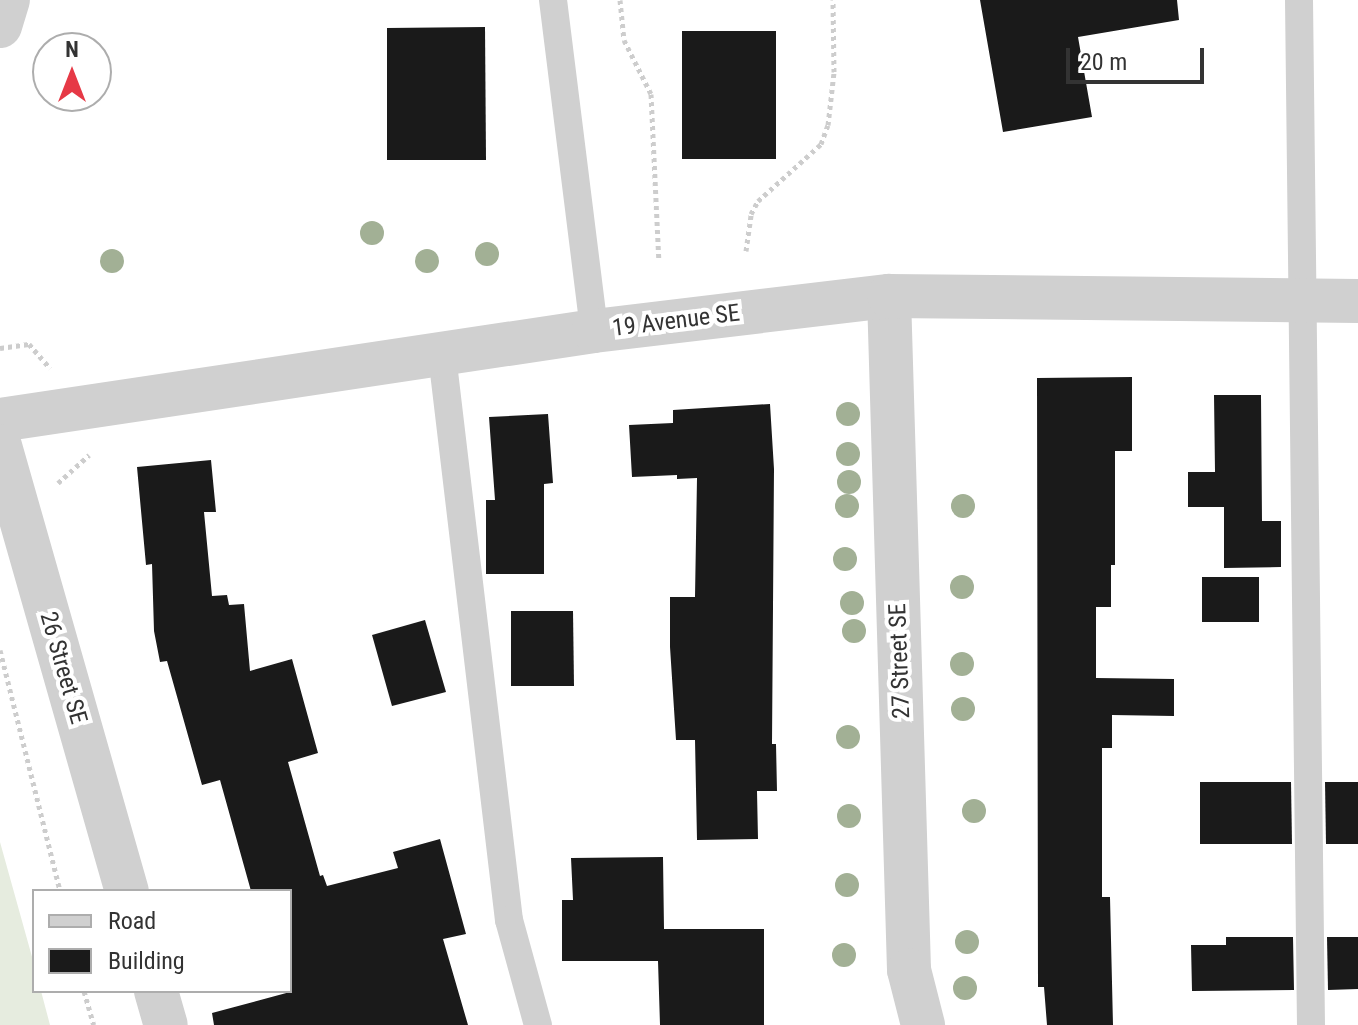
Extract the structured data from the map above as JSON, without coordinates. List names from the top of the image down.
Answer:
{
  "streets": {
    "street": ["19 Avenue SE", "27 Street SE", "26 Street SE"]
  },
  "crossings": [
    ["19 Avenue SE", "27 Street SE"]
  ],
  "legend": ["Road", "Building"],
  "scale_bar": "20 m",
  "north": "top"
}
